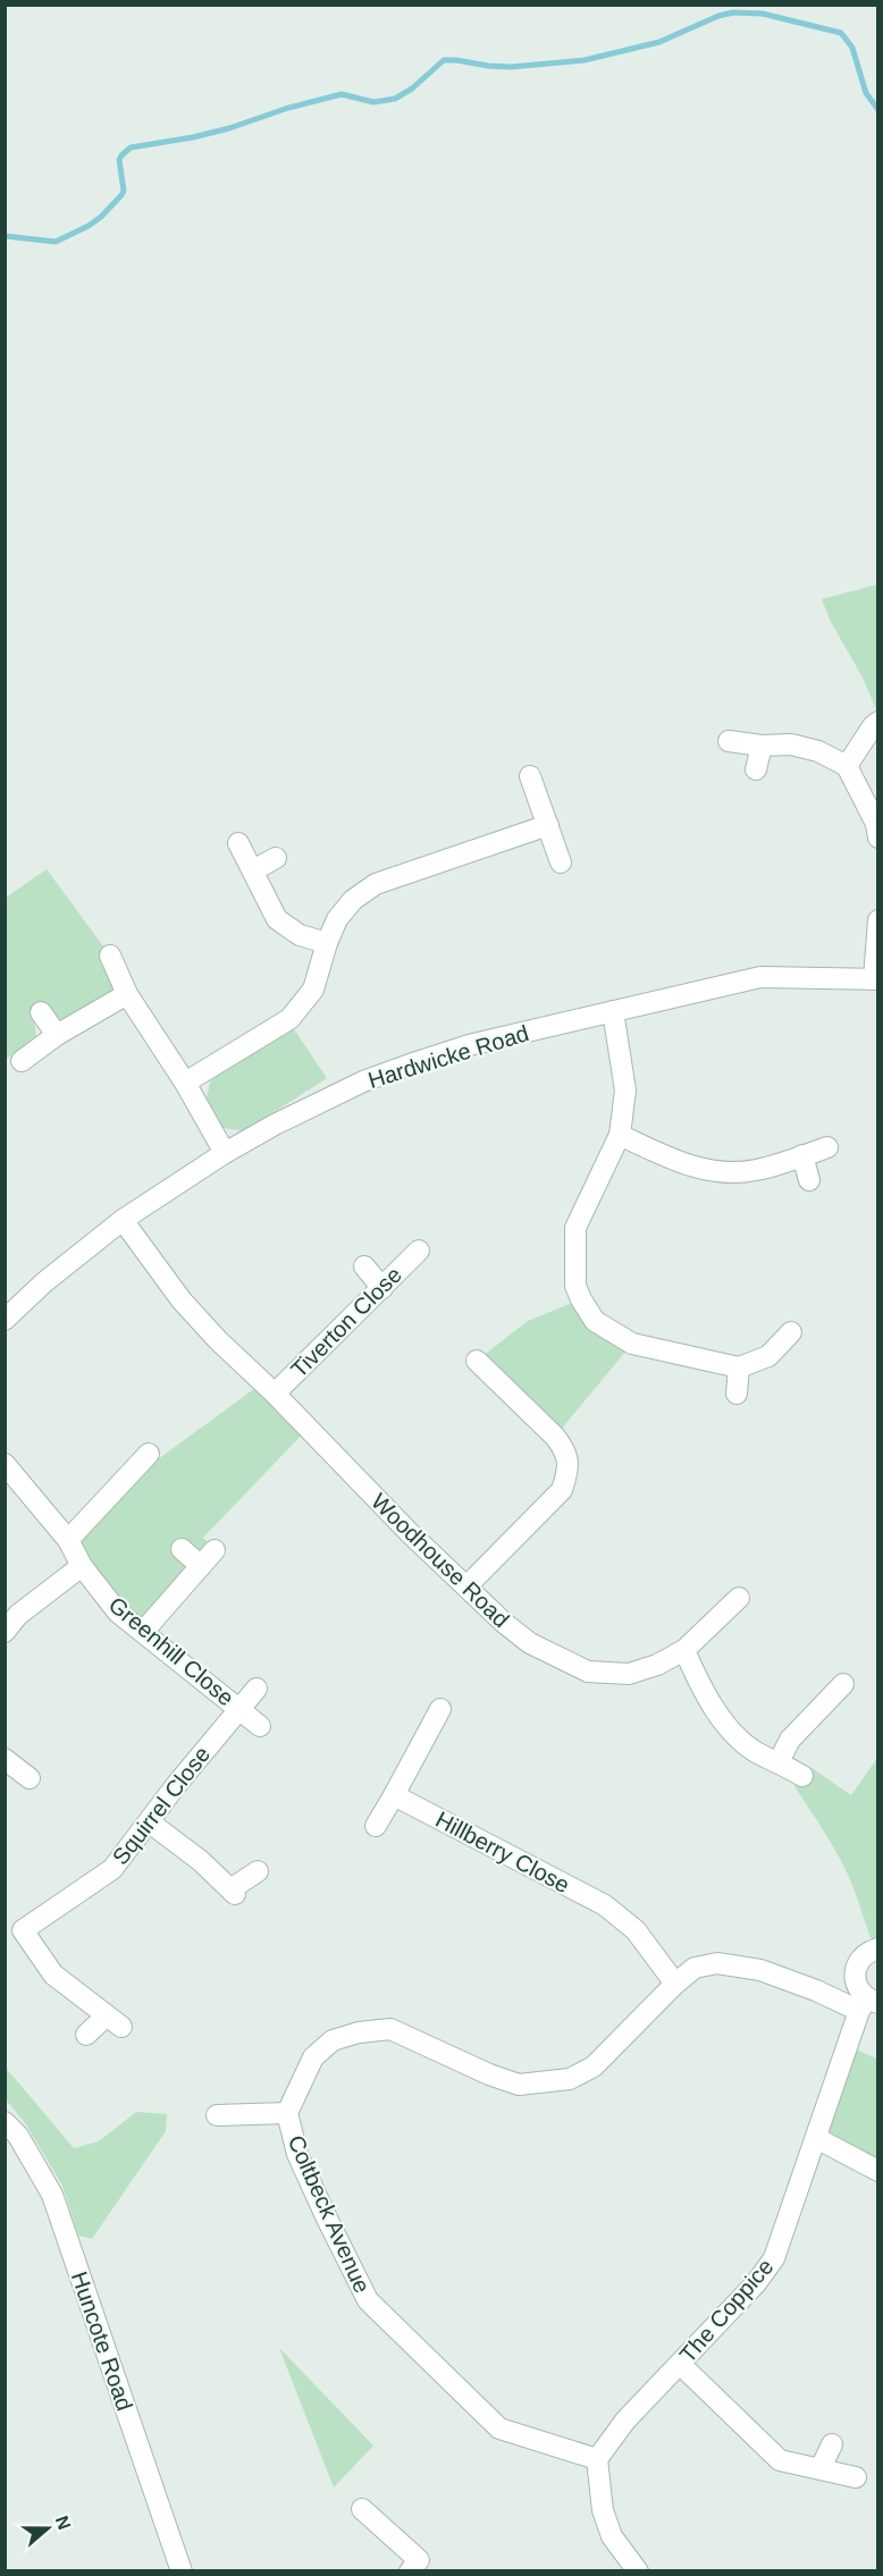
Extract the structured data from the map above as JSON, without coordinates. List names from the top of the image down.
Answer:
{
  "streets": {
    "street": [
      "Hardwicke Road",
      "Tiverton Close",
      "Woodhouse Road",
      "Greenhill Close",
      "Squirrel Close",
      "Hillberry Close",
      "Coltbeck Avenue",
      "The Coppice",
      "Huncote Road"
    ]
  },
  "crossings": [
    ["Hardwicke Road", "Woodhouse Road"],
    ["Tiverton Close", "Woodhouse Road"],
    ["Greenhill Close", "Squirrel Close"],
    ["Hillberry Close", "Coltbeck Avenue"],
    ["Coltbeck Avenue", "The Coppice"]
  ],
  "north": "right"
}
